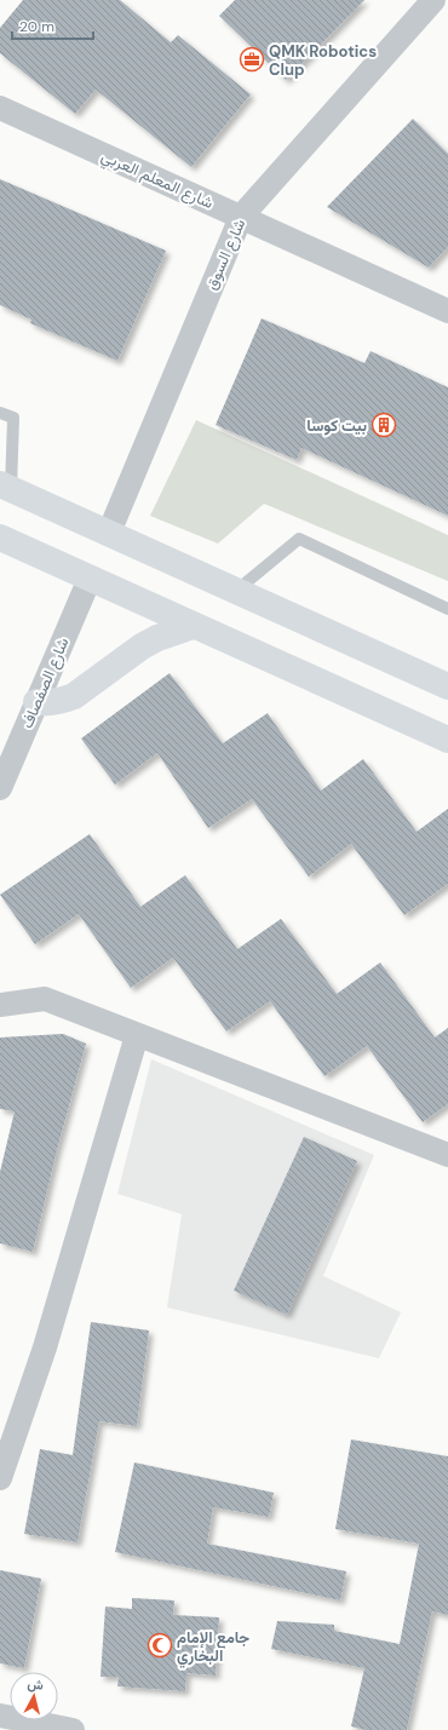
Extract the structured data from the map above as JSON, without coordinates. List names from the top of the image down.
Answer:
{
  "streets": {
    "street": ["شارع المعلم العربي", "شارع السوق", "شارع الصفصاف"]
  },
  "crossings": [
    ["شارع المعلم العربي", "شارع السوق"]
  ],
  "places": {
    "office": ["QMK Robotics Clup"],
    "building": ["بيت كوسا"],
    "mosque": ["جامع الإمام البخاري"]
  },
  "scale_bar": "20 m",
  "north": "top"
}
